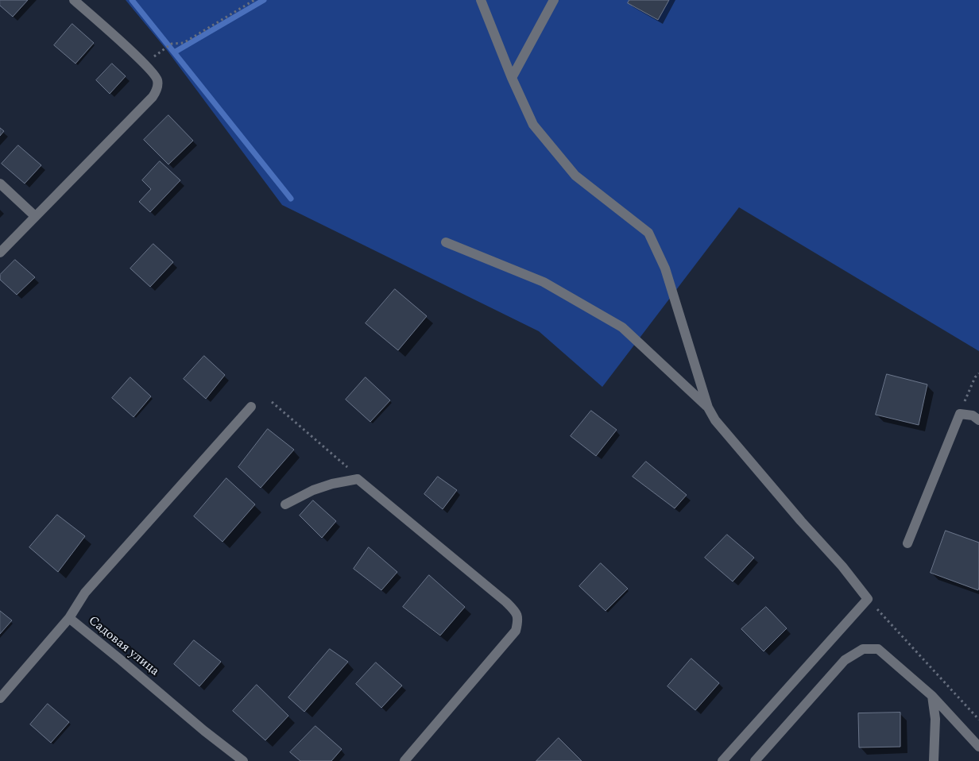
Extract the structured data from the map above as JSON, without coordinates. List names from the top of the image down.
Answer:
{
  "streets": {
    "street": ["Садовая улица"]
  }
}
